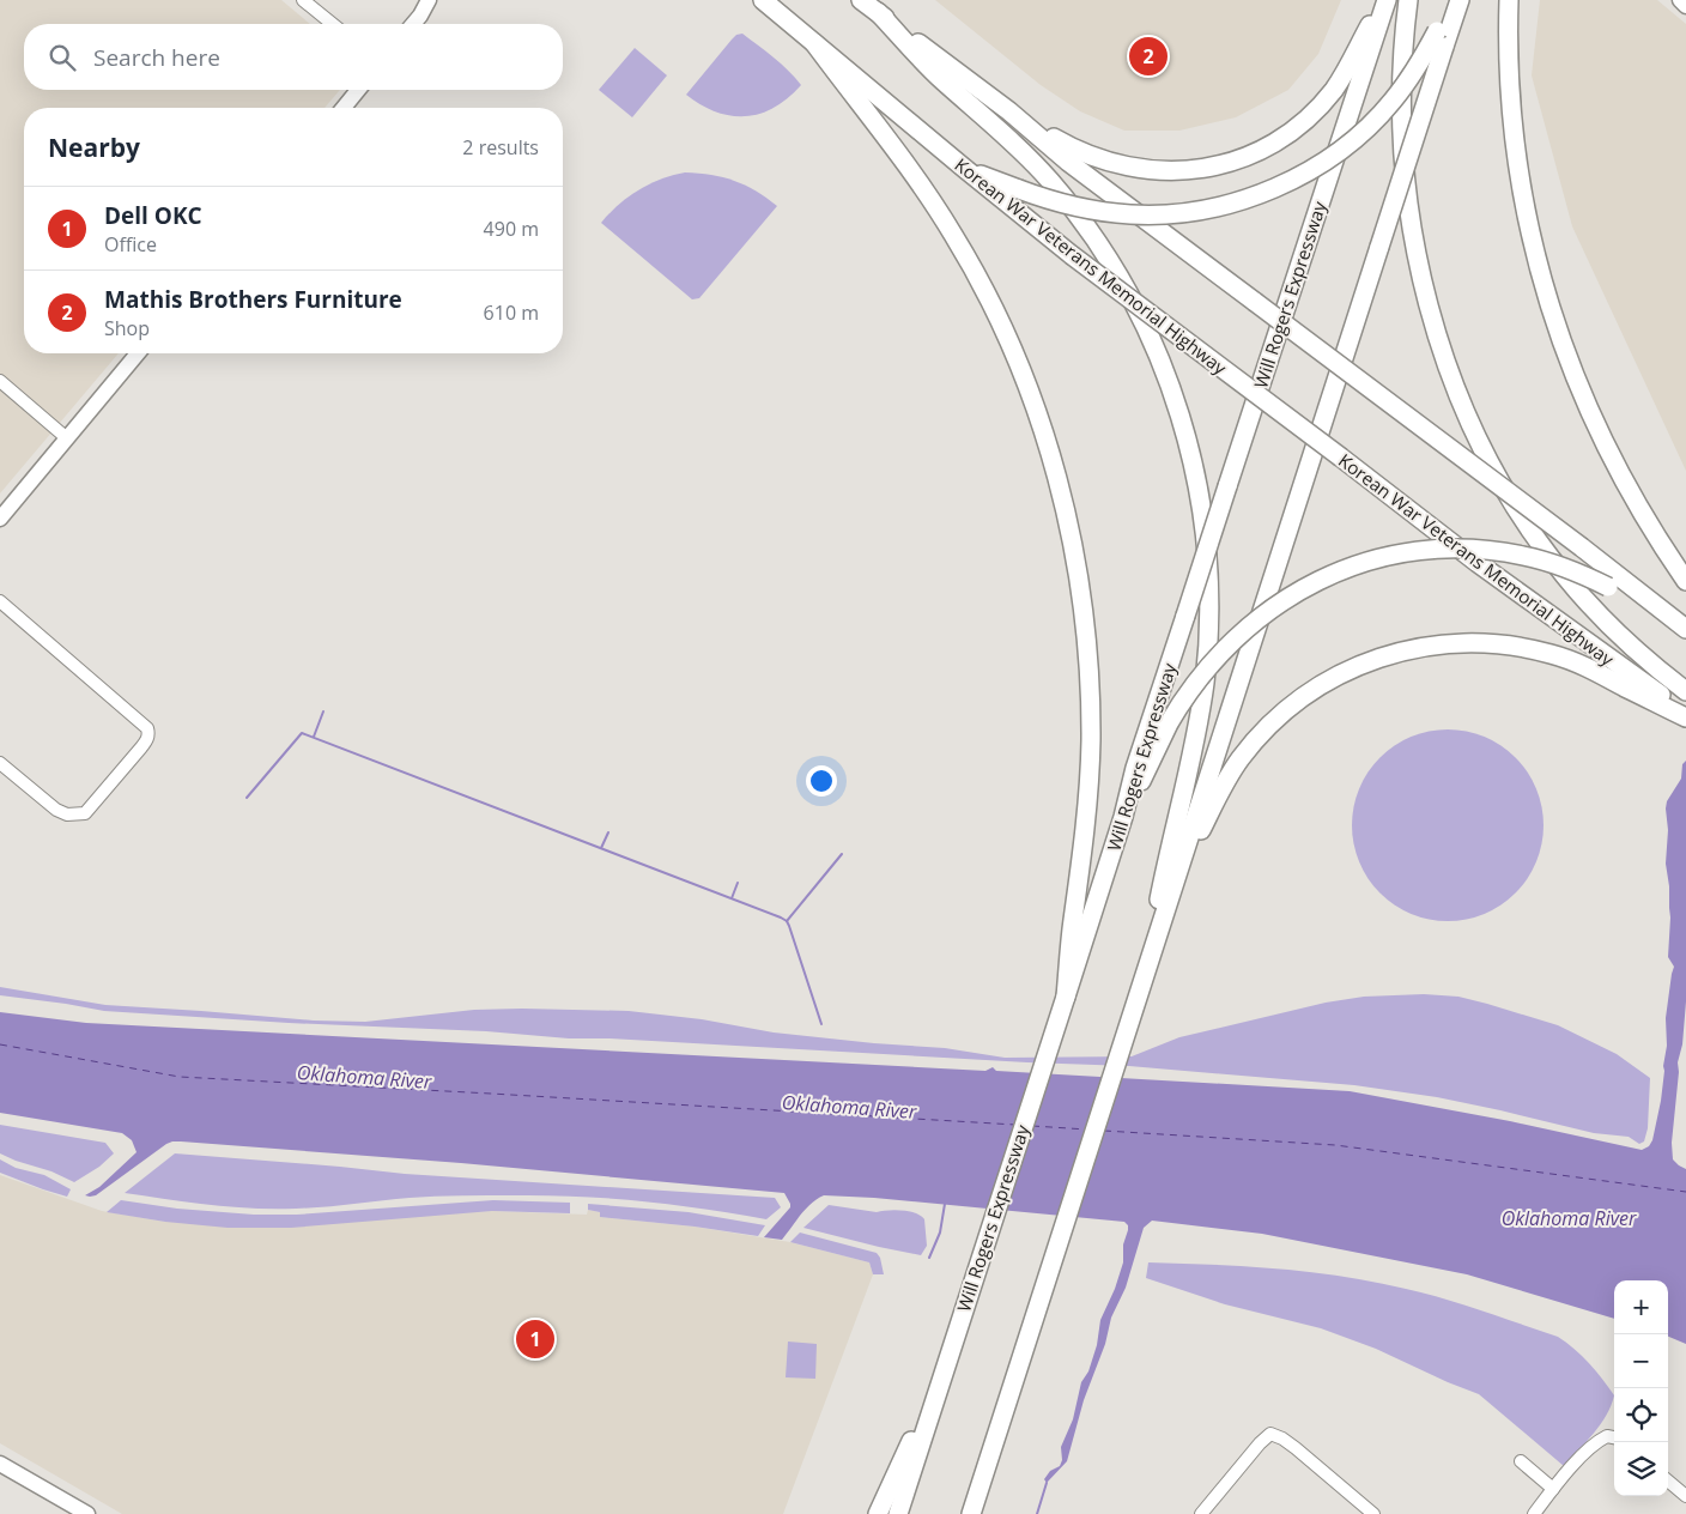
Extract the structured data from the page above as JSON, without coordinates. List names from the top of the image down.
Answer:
{
  "streets": {
    "highway": ["Korean War Veterans Memorial Highway", "Will Rogers Expressway"]
  },
  "water": ["Oklahoma River"],
  "page": {
    "search": "Search here",
    "pins": ["2", "1"],
    "heading": ["Nearby", "2 results"],
    "list": [
      {
        "mark": "1",
        "name": "Dell OKC",
        "note": "Office",
        "value": "490 m"
      },
      {
        "mark": "2",
        "name": "Mathis Brothers Furniture",
        "note": "Shop",
        "value": "610 m"
      }
    ],
    "map_buttons": ["+", "−"]
  }
}
